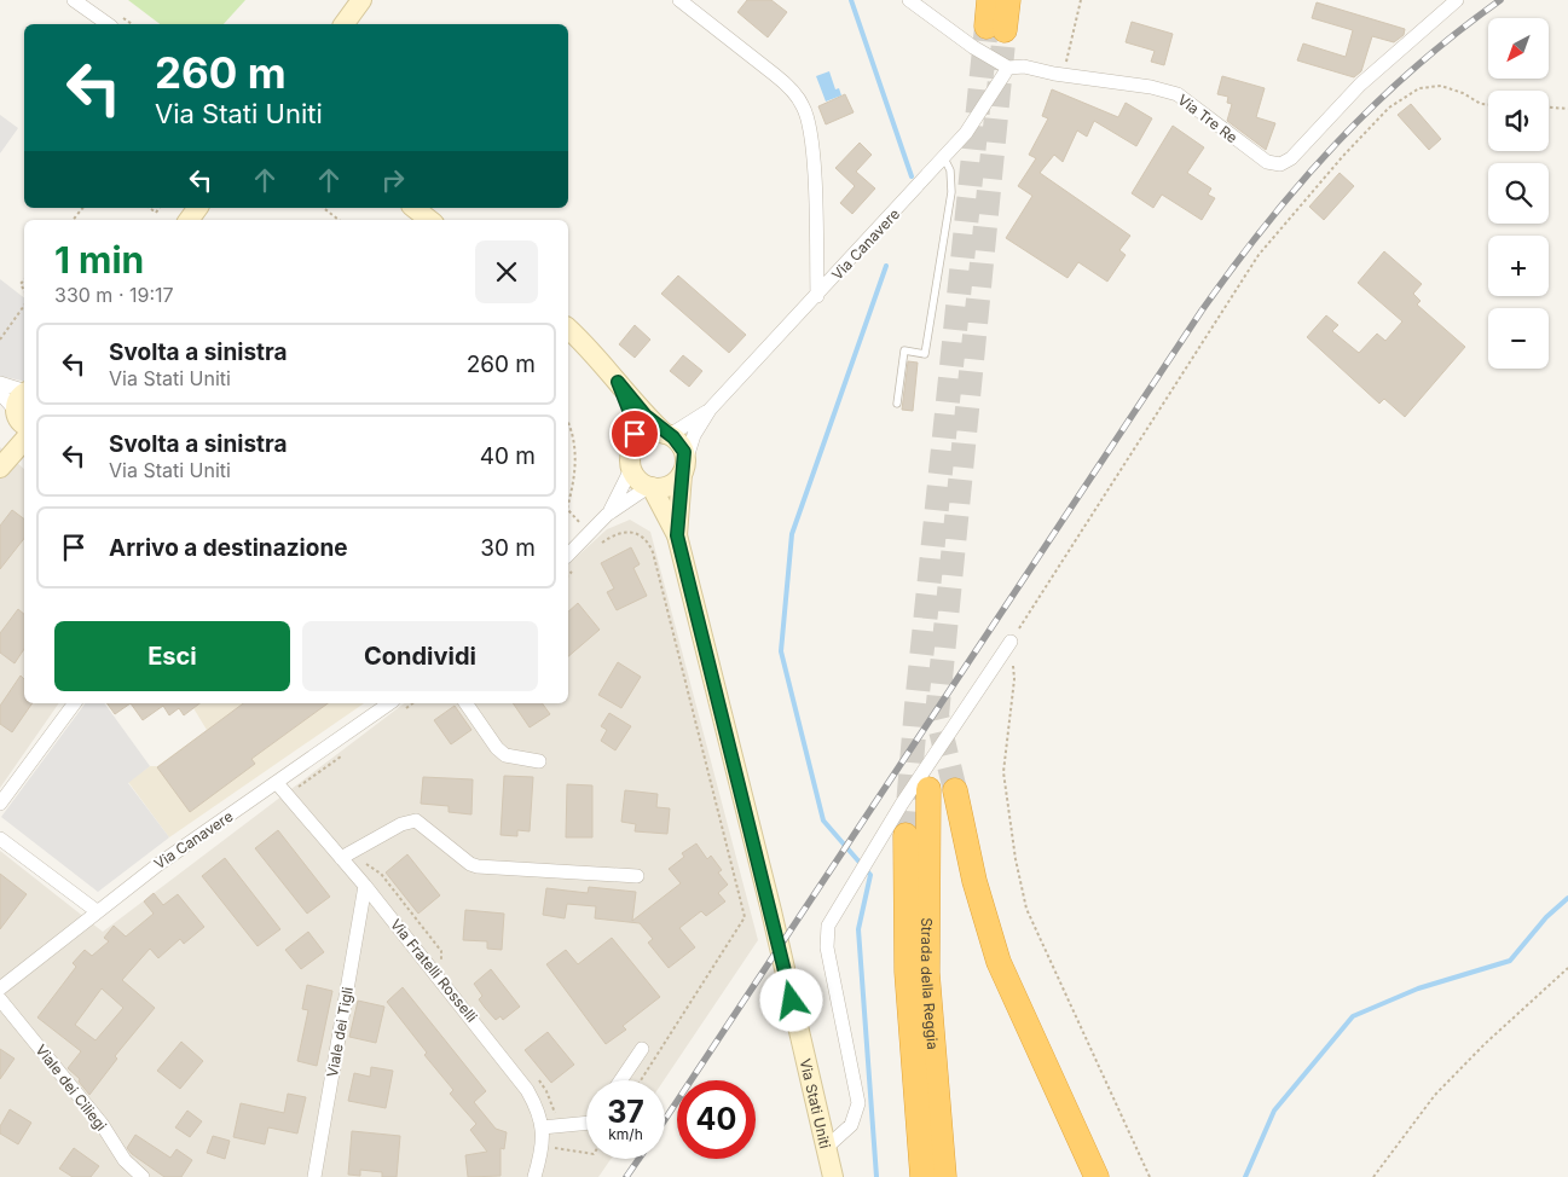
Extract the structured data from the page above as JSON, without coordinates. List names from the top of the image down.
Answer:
{
  "streets": {
    "highway": ["Strada della Reggia"],
    "street": [
      "Via Tre Re",
      "Via Canavere",
      "Via Fratelli Rosselli",
      "Viale dei Tigli",
      "Viale dei Ciliegi",
      "Via Stati Uniti"
    ]
  },
  "crossings": [
    ["Via Tre Re", "Via Canavere"],
    ["Via Canavere", "Via Fratelli Rosselli"],
    ["Via Canavere", "Via Stati Uniti"],
    ["Via Fratelli Rosselli", "Viale dei Tigli"]
  ],
  "north": "bottom left",
  "page": {
    "map_buttons": ["+", "−"],
    "turn": ["260 m", "Via Stati Uniti"],
    "heading": ["1 min", "330 m · 19:17"],
    "list": [
      {
        "name": "Svolta a sinistra",
        "note": "Via Stati Uniti",
        "value": "260 m"
      },
      {
        "name": "Svolta a sinistra",
        "note": "Via Stati Uniti",
        "value": "40 m"
      },
      {
        "name": "Arrivo a destinazione",
        "value": "30 m"
      }
    ],
    "buttons": ["Esci", "Condividi"],
    "speed": "37 km/h",
    "limit": "40"
  }
}
